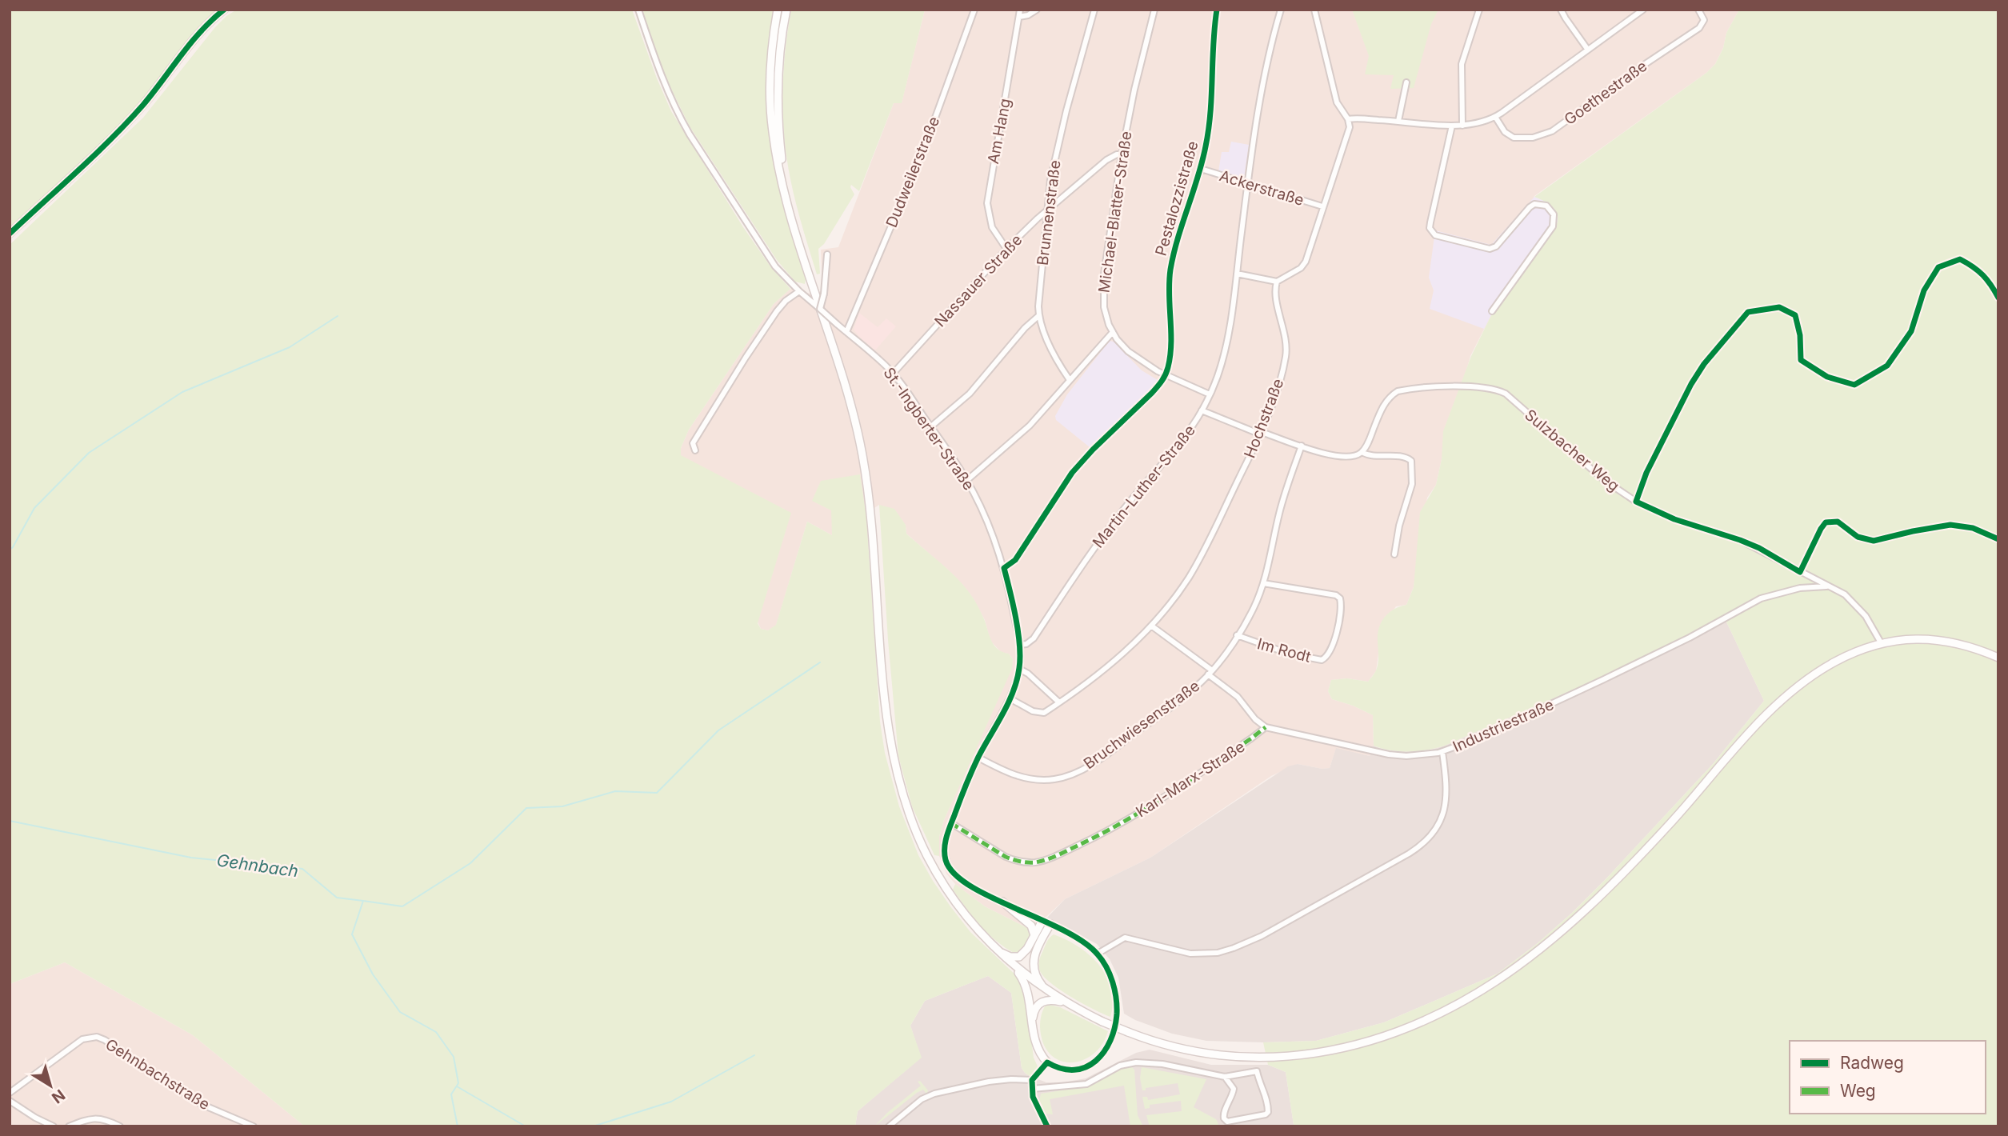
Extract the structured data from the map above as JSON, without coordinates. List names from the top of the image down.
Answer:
{
  "streets": {
    "street": [
      "Goethestraße",
      "Am Hang",
      "Dudweilerstraße",
      "Ackerstraße",
      "Pestalozzistraße",
      "Michael-Blatter-Straße",
      "Brunnenstraße",
      "Nassauer Straße",
      "Hochstraße",
      "St.-Ingberter-Straße",
      "Sulzbacher Weg",
      "Martin-Luther-Straße",
      "Im Rodt",
      "Bruchwiesenstraße",
      "Industriestraße",
      "Karl-Marx-Straße",
      "Gehnbachstraße"
    ]
  },
  "crossings": [
    ["Am Hang", "Nassauer Straße"],
    ["Dudweilerstraße", "St.-Ingberter-Straße"],
    ["Ackerstraße", "Pestalozzistraße"],
    ["Ackerstraße", "Martin-Luther-Straße"],
    ["Pestalozzistraße", "Michael-Blatter-Straße"],
    ["Michael-Blatter-Straße", "Nassauer Straße"],
    ["Michael-Blatter-Straße", "Martin-Luther-Straße"],
    ["Brunnenstraße", "Nassauer Straße"],
    ["Nassauer Straße", "St.-Ingberter-Straße"],
    ["Hochstraße", "St.-Ingberter-Straße"],
    ["Hochstraße", "Bruchwiesenstraße"],
    ["St.-Ingberter-Straße", "Martin-Luther-Straße"],
    ["St.-Ingberter-Straße", "Bruchwiesenstraße"],
    ["St.-Ingberter-Straße", "Industriestraße"],
    ["St.-Ingberter-Straße", "Karl-Marx-Straße"],
    ["Sulzbacher Weg", "Industriestraße"],
    ["Im Rodt", "Bruchwiesenstraße"],
    ["Bruchwiesenstraße", "Karl-Marx-Straße"]
  ],
  "water": ["Gehnbach"],
  "legend": ["Radweg", "Weg"],
  "north": "bottom right"
}
